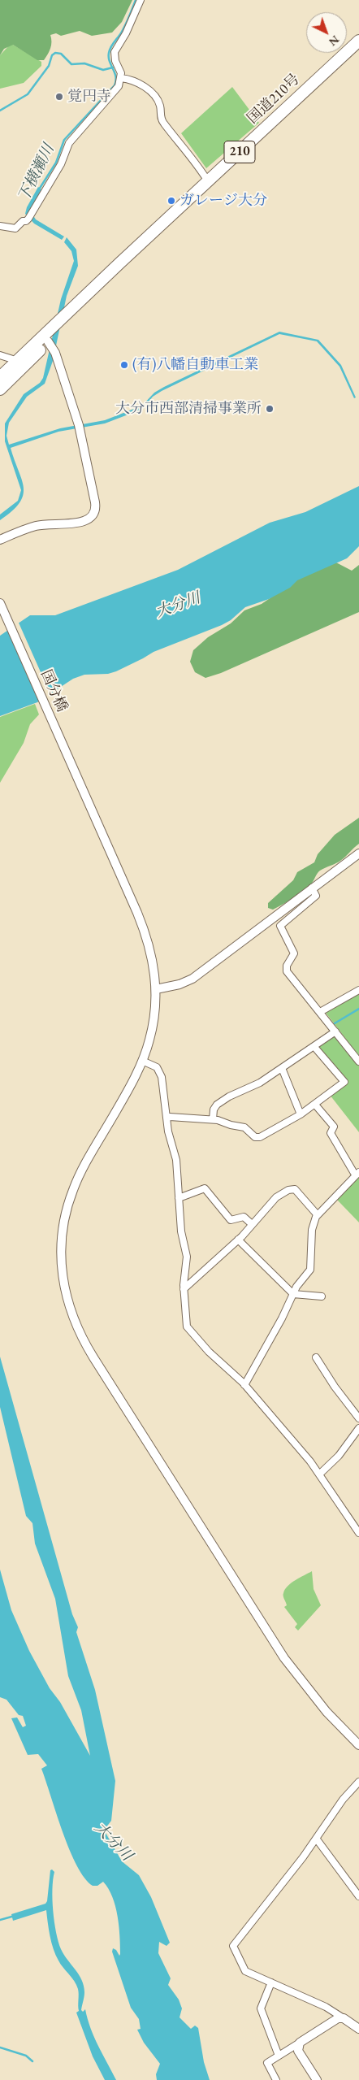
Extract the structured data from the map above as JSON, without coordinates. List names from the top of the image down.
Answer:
{
  "streets": {
    "highway": ["国道210号", "210"],
    "street": ["国分橋"]
  },
  "water": ["下横瀬川", "大分川"],
  "places": [
    "覚円寺",
    "ガレージ大分",
    "(有)八幡自動車工業",
    "大分市西部清掃事業所"
  ],
  "north": "bottom right"
}
